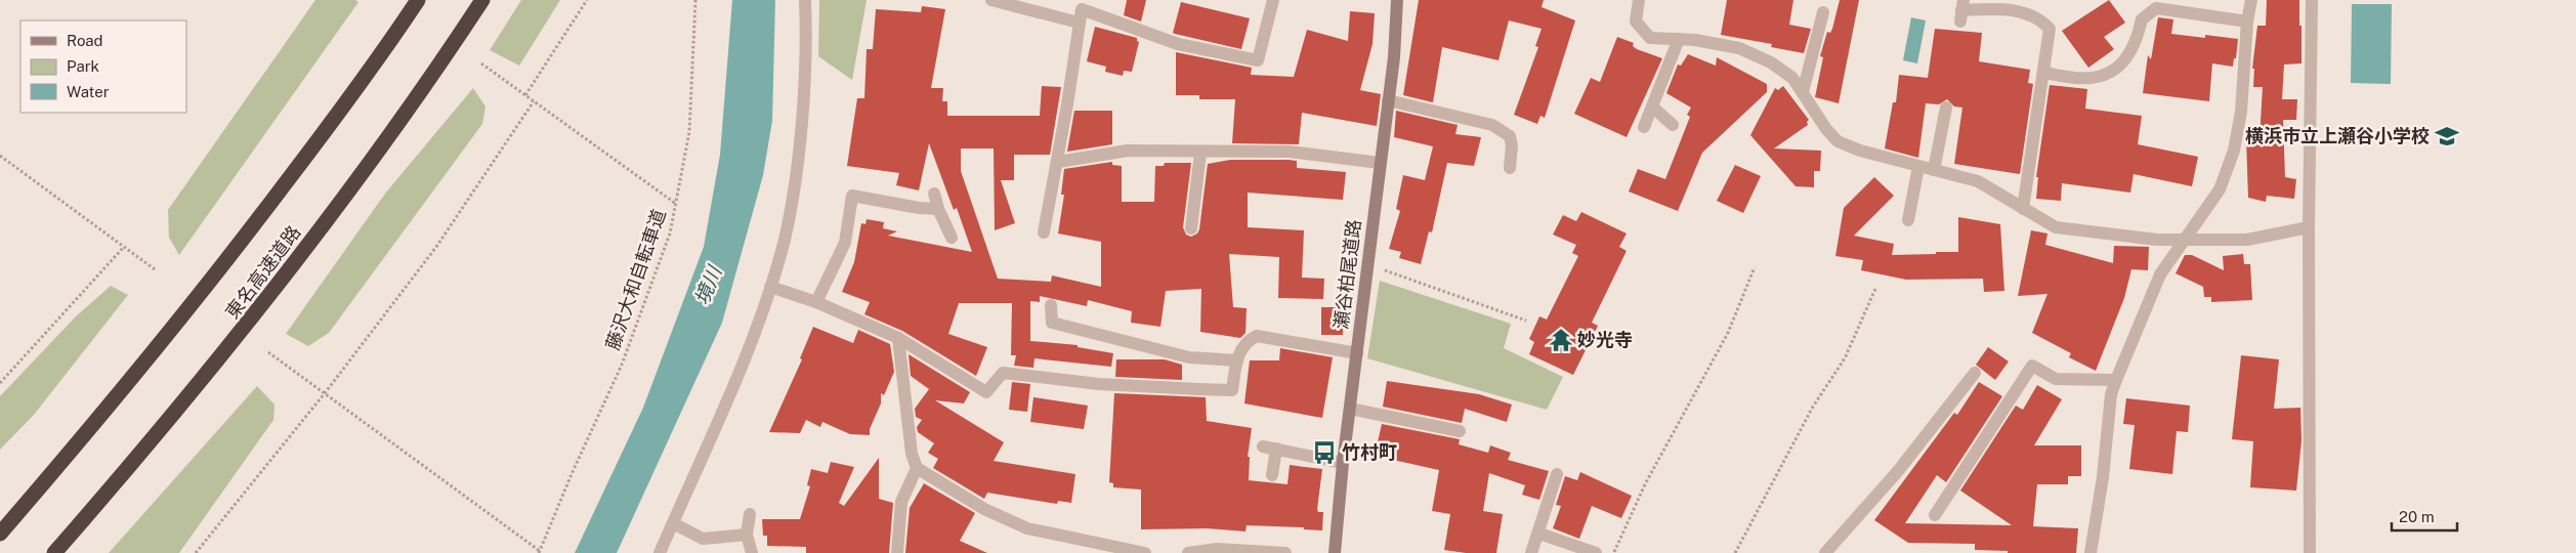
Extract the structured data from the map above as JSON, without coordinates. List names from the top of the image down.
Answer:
{
  "streets": {
    "highway": ["東名高速道路"],
    "main road": ["瀬谷柏尾道路"],
    "path": ["藤沢大和自転車道"]
  },
  "water": ["境川"],
  "places": {
    "school or university": ["横浜市立上瀬谷小学校"],
    "temple": ["妙光寺"],
    "bus stop": ["竹村町"]
  },
  "legend": ["Road", "Park", "Water"],
  "scale_bar": "20 m"
}
